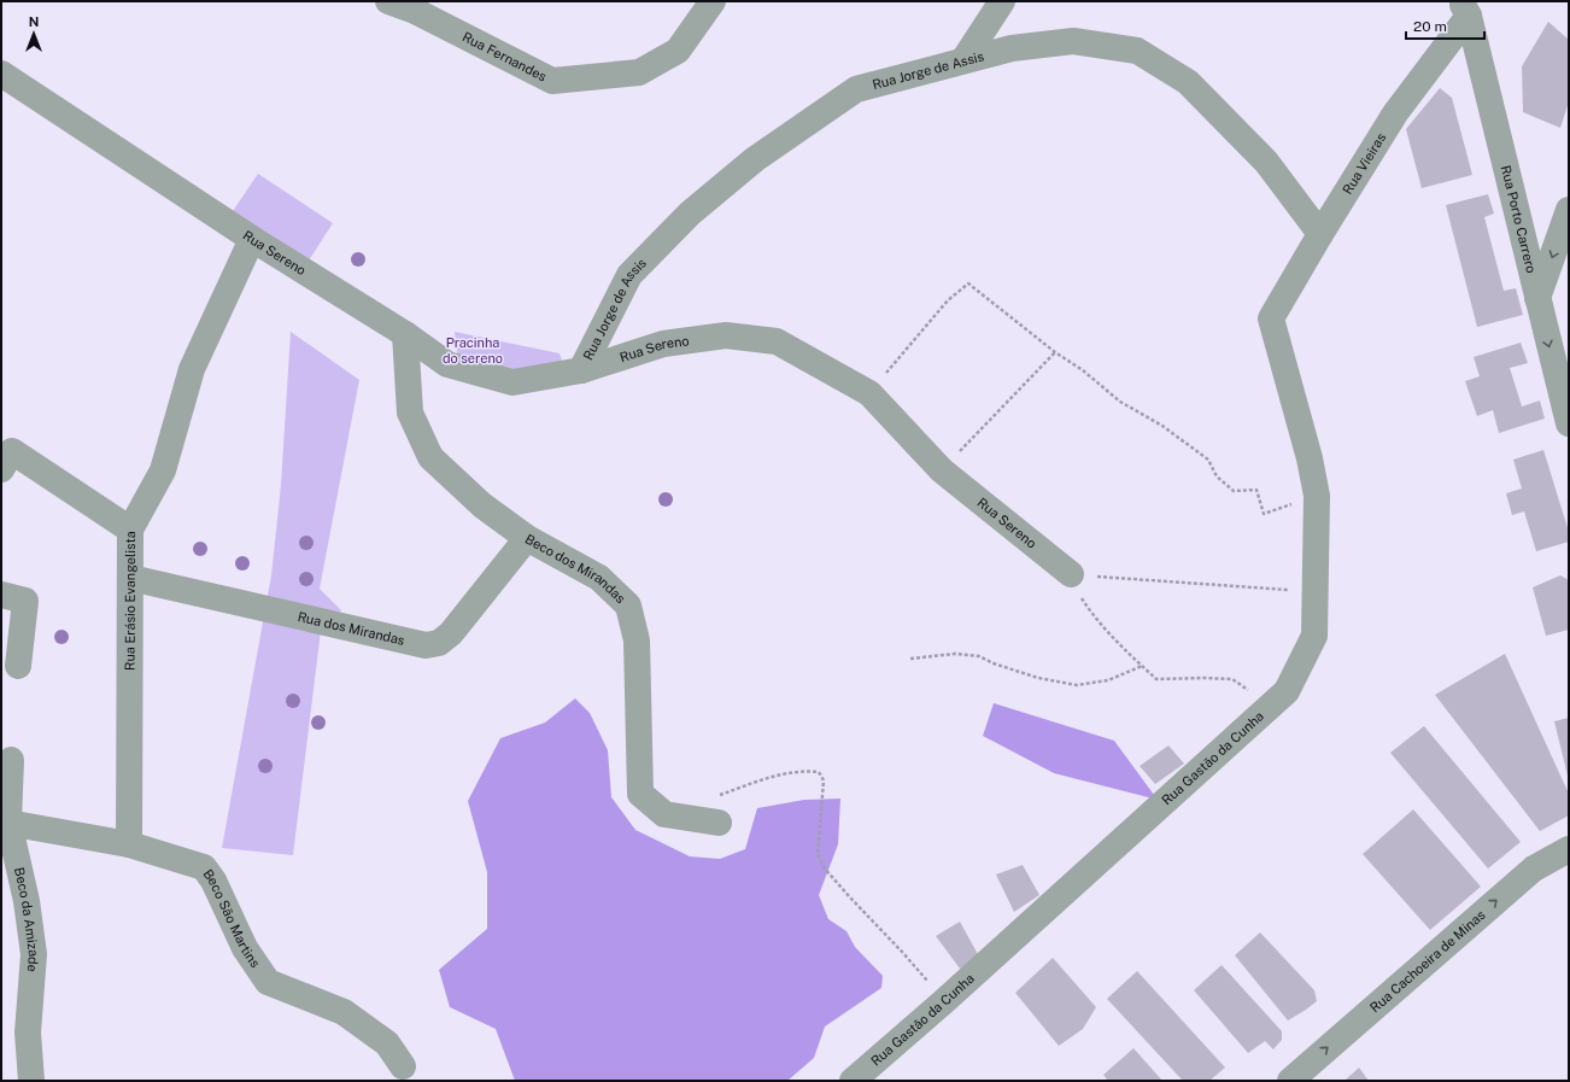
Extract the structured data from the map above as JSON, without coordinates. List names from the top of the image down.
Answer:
{
  "streets": {
    "street": [
      "Rua Fernandes",
      "Rua Jorge de Assis",
      "Rua Vieiras",
      "Rua Porto Carrero",
      "Rua Sereno",
      "Beco dos Mirandas",
      "Rua Erásio Evangelista",
      "Rua dos Mirandas",
      "Rua Gastão da Cunha",
      "Beco da Amizade",
      "Beco São Martins",
      "Rua Cachoeira de Minas"
    ]
  },
  "crossings": [
    ["Rua Jorge de Assis", "Rua Vieiras"],
    ["Rua Jorge de Assis", "Rua Sereno"],
    ["Rua Vieiras", "Rua Porto Carrero"],
    ["Rua Vieiras", "Rua Gastão da Cunha"],
    ["Rua Sereno", "Beco dos Mirandas"],
    ["Rua Sereno", "Rua Erásio Evangelista"],
    ["Beco dos Mirandas", "Rua dos Mirandas"],
    ["Rua Erásio Evangelista", "Rua dos Mirandas"],
    ["Rua Erásio Evangelista", "Beco São Martins"],
    ["Beco da Amizade", "Beco São Martins"]
  ],
  "one_way": ["Rua Cachoeira de Minas"],
  "parks": ["Pracinha do sereno"],
  "scale_bar": "20 m",
  "north": "top"
}
